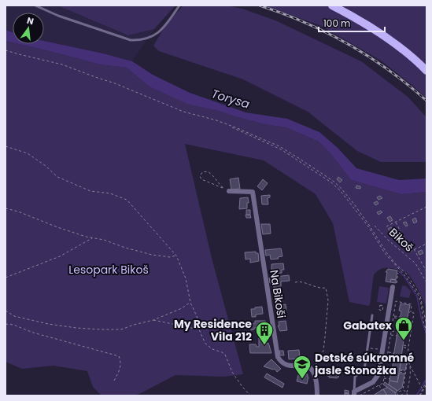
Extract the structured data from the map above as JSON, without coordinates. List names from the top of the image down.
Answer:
{
  "streets": {
    "street": ["Na Bikoši"],
    "path": ["Bikoš"]
  },
  "water": ["Torysa"],
  "parks": ["Lesopark Bikoš"],
  "places": {
    "shop": ["Gabatex"],
    "building": ["My Residence Vila 212"],
    "school or university": ["Detské súkromné jasle Stonožka"]
  },
  "scale_bar": "100 m",
  "north": "top"
}
